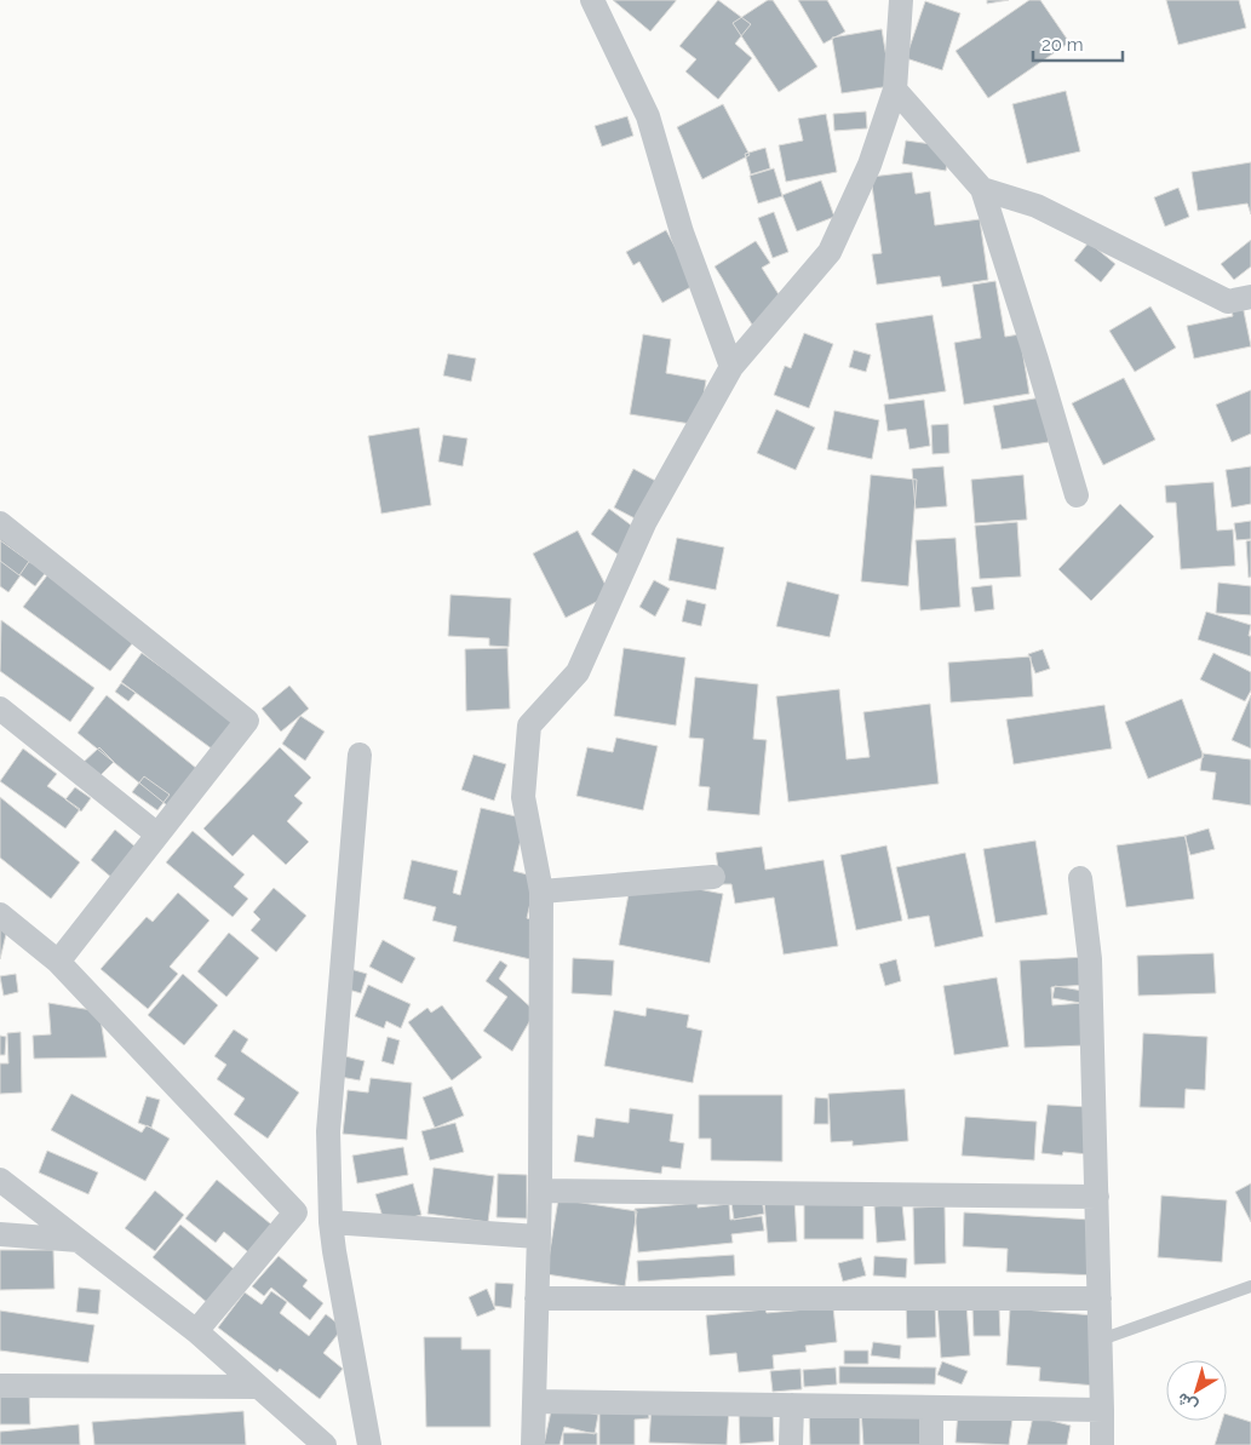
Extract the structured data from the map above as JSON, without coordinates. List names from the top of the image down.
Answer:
{
  "scale_bar": "20 m",
  "north": "bottom left"
}
